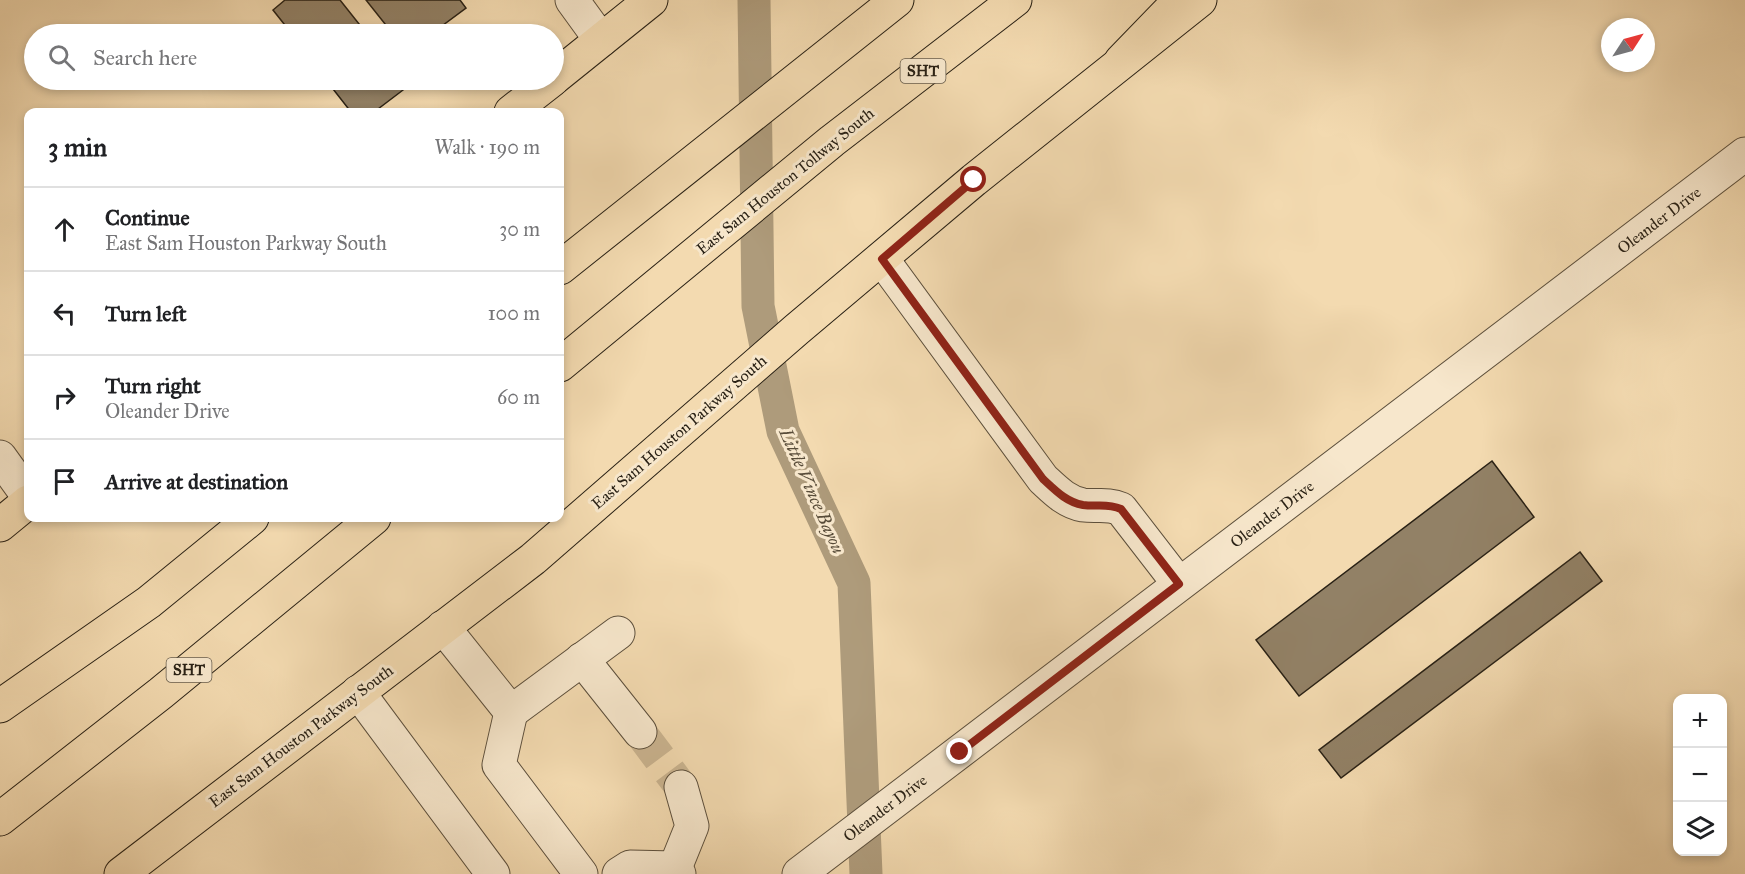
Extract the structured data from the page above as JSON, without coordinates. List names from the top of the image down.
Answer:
{
  "streets": {
    "main road": ["SHT", "East Sam Houston Tollway South", "East Sam Houston Parkway South"],
    "street": ["Oleander Drive"]
  },
  "water": ["Little Vince Bayou"],
  "north": "top right",
  "page": {
    "search": "Search here",
    "heading": ["3 min", "Walk · 190 m"],
    "list": [
      ["Continue", "East Sam Houston Parkway South", "30 m"],
      ["Turn left", "100 m"],
      ["Turn right", "Oleander Drive", "60 m"],
      "Arrive at destination"
    ],
    "map_buttons": ["+", "−"]
  }
}
